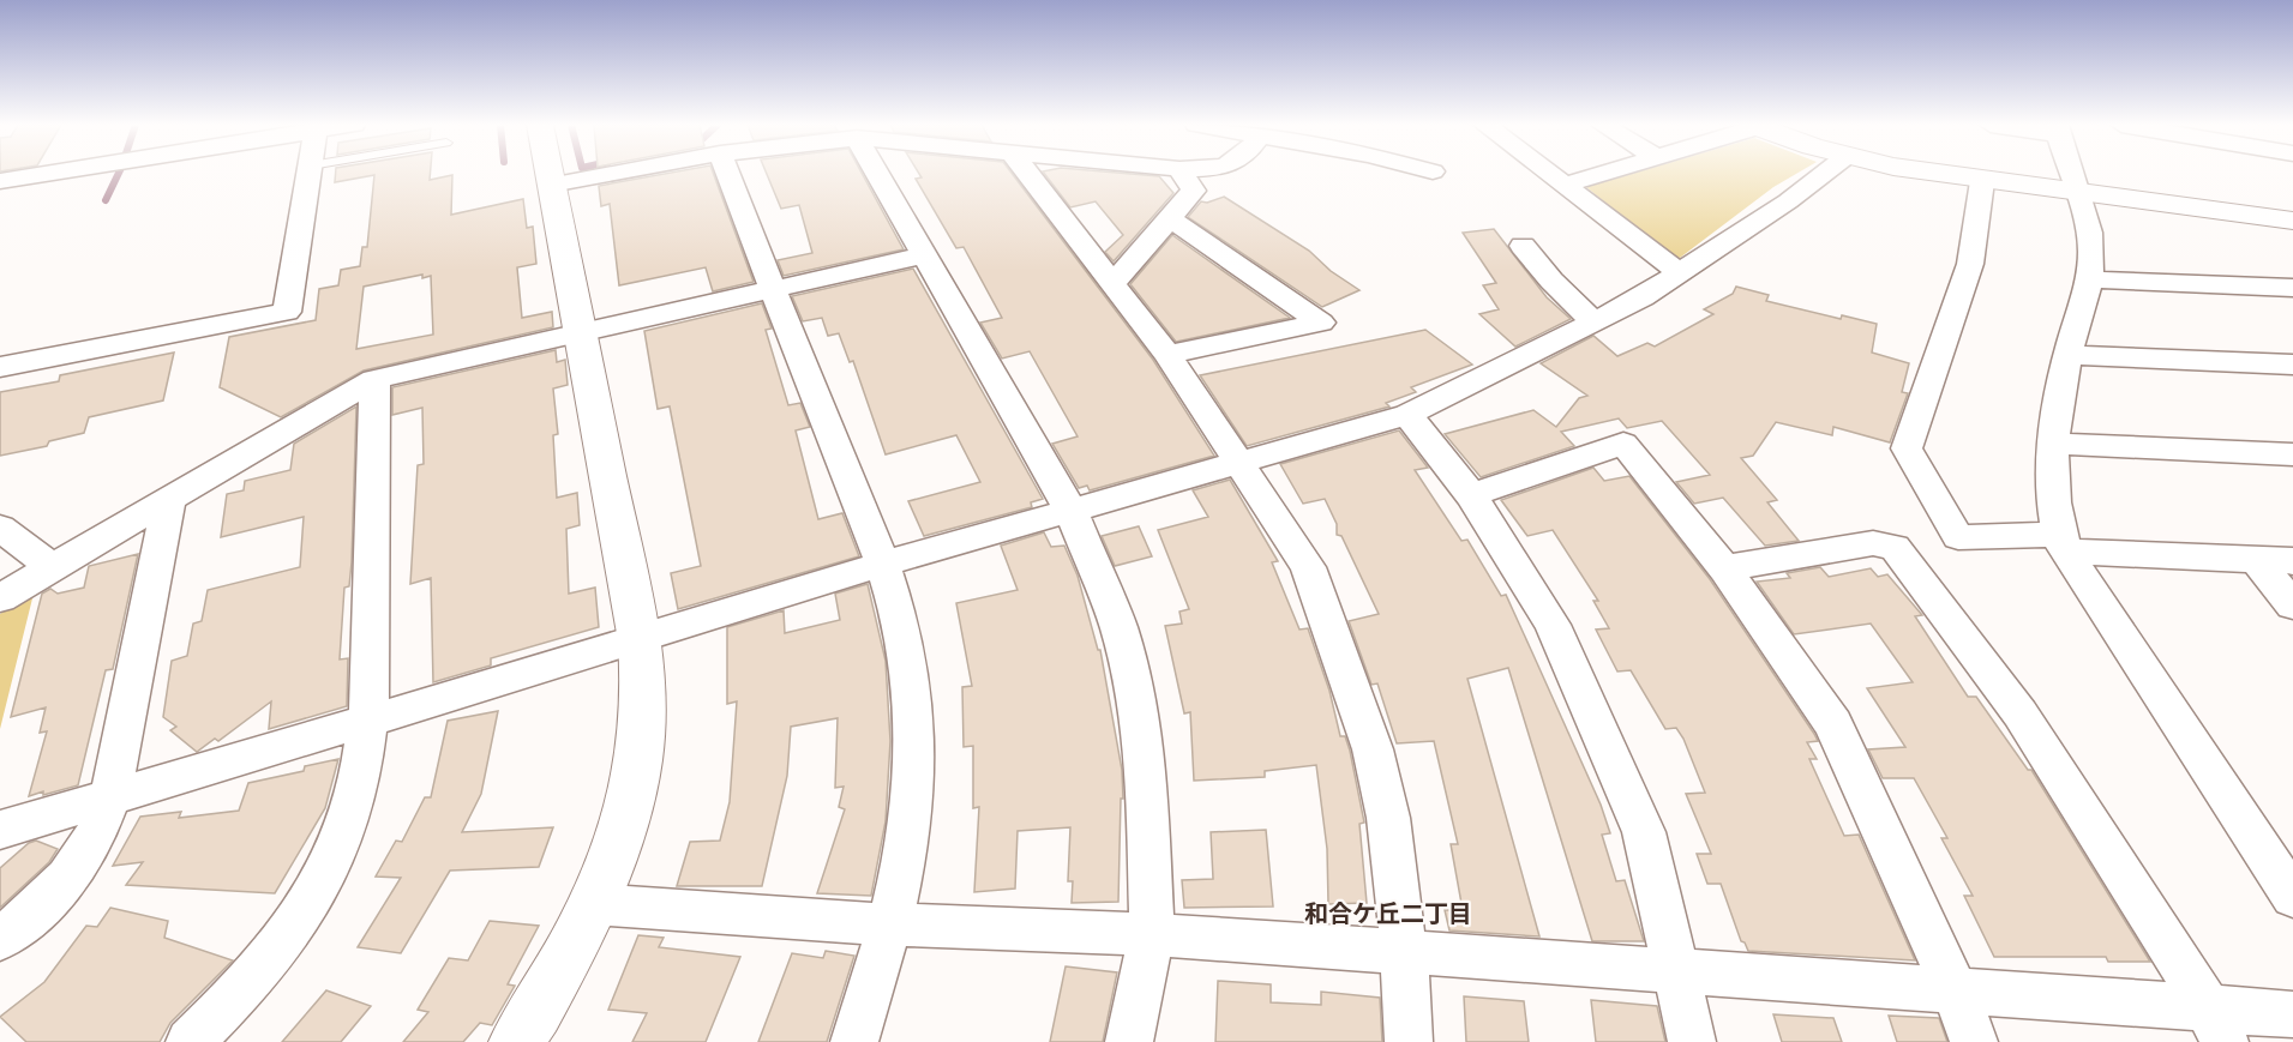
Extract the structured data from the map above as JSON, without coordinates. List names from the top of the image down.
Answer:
{
  "districts": ["和合ケ丘二丁目"]
}
